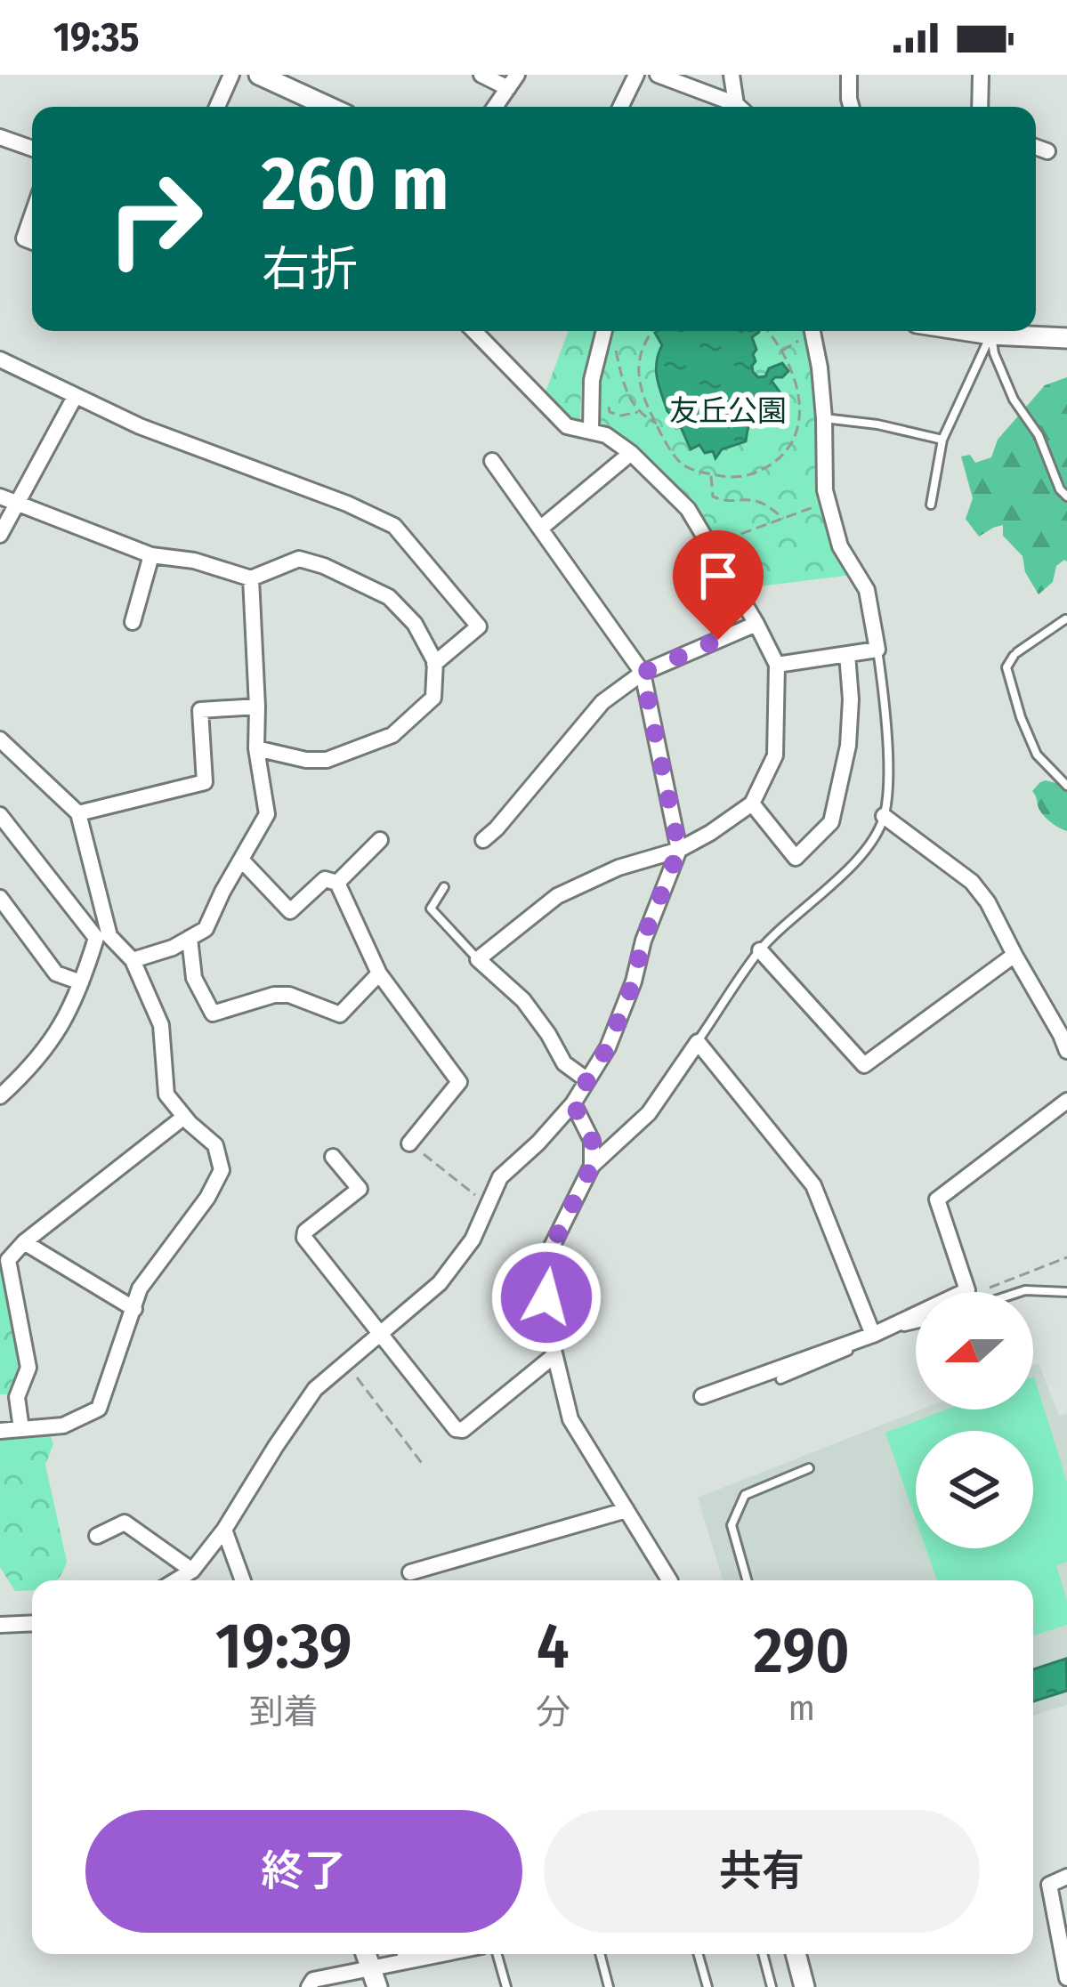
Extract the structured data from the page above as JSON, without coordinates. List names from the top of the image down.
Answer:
{
  "parks": ["友丘公園"],
  "north": "left",
  "page": {
    "status": "19:35",
    "turn": ["260 m", "右折"],
    "eta": [
      "19:39",
      "到着",
      "4",
      "分",
      "290",
      "m"
    ],
    "buttons": ["終了", "共有"]
  }
}
